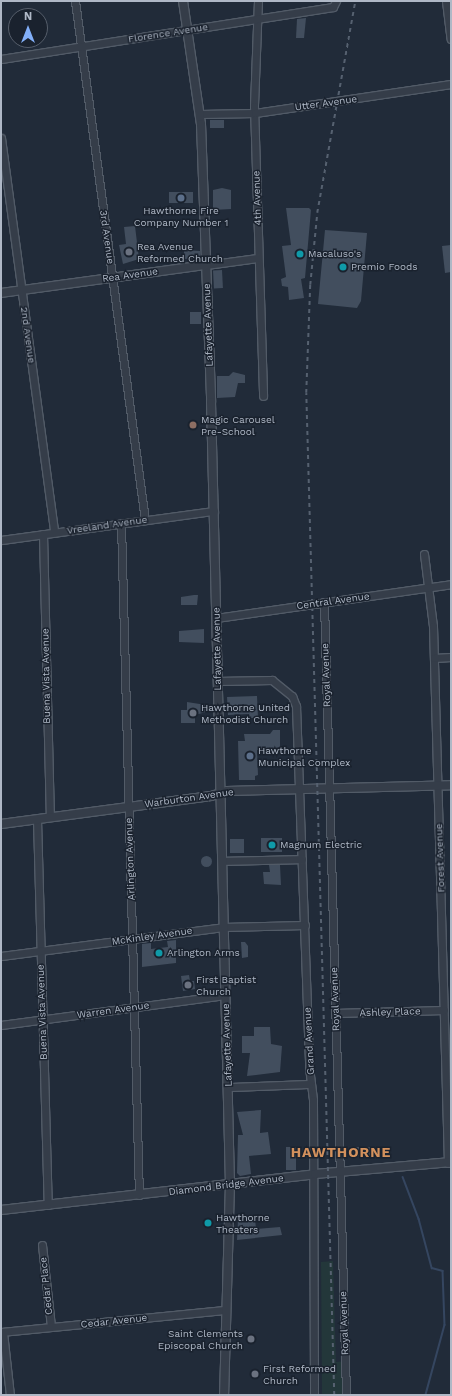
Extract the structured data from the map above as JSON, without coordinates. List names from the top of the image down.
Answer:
{
  "streets": {
    "street": [
      "Florence Avenue",
      "Utter Avenue",
      "4th Avenue",
      "3rd Avenue",
      "Rea Avenue",
      "Lafayette Avenue",
      "2nd Avenue",
      "Vreeland Avenue",
      "Central Avenue",
      "Royal Avenue",
      "Buena Vista Avenue",
      "Warburton Avenue",
      "Forest Avenue",
      "Arlington Avenue",
      "McKinley Avenue",
      "Warren Avenue",
      "Ashley Place",
      "Grand Avenue",
      "Diamond Bridge Avenue",
      "Cedar Place",
      "Cedar Avenue"
    ]
  },
  "crossings": [
    ["Florence Avenue", "4th Avenue"],
    ["Florence Avenue", "3rd Avenue"],
    ["Florence Avenue", "Lafayette Avenue"],
    ["Utter Avenue", "4th Avenue"],
    ["Utter Avenue", "Lafayette Avenue"],
    ["4th Avenue", "Rea Avenue"],
    ["3rd Avenue", "Rea Avenue"],
    ["3rd Avenue", "Vreeland Avenue"],
    ["Rea Avenue", "Lafayette Avenue"],
    ["Rea Avenue", "2nd Avenue"],
    ["Lafayette Avenue", "Vreeland Avenue"],
    ["Lafayette Avenue", "Central Avenue"],
    ["Lafayette Avenue", "Warburton Avenue"],
    ["Lafayette Avenue", "McKinley Avenue"],
    ["Lafayette Avenue", "Warren Avenue"],
    ["Lafayette Avenue", "Grand Avenue"],
    ["Lafayette Avenue", "Diamond Bridge Avenue"],
    ["Lafayette Avenue", "Cedar Avenue"],
    ["2nd Avenue", "Vreeland Avenue"],
    ["Vreeland Avenue", "Buena Vista Avenue"],
    ["Vreeland Avenue", "Arlington Avenue"],
    ["Central Avenue", "Royal Avenue"],
    ["Central Avenue", "Forest Avenue"],
    ["Royal Avenue", "Warburton Avenue"],
    ["Royal Avenue", "Ashley Place"],
    ["Royal Avenue", "Diamond Bridge Avenue"],
    ["Buena Vista Avenue", "Warburton Avenue"],
    ["Buena Vista Avenue", "McKinley Avenue"],
    ["Buena Vista Avenue", "Warren Avenue"],
    ["Buena Vista Avenue", "Diamond Bridge Avenue"],
    ["Warburton Avenue", "Forest Avenue"],
    ["Warburton Avenue", "Arlington Avenue"],
    ["Warburton Avenue", "Grand Avenue"],
    ["Forest Avenue", "Ashley Place"],
    ["Forest Avenue", "Diamond Bridge Avenue"],
    ["Arlington Avenue", "McKinley Avenue"],
    ["Arlington Avenue", "Warren Avenue"],
    ["Arlington Avenue", "Diamond Bridge Avenue"],
    ["McKinley Avenue", "Grand Avenue"],
    ["Grand Avenue", "Diamond Bridge Avenue"],
    ["Cedar Place", "Cedar Avenue"]
  ],
  "districts": ["HAWTHORNE"],
  "places": [
    "Hawthorne Fire Company Number 1",
    "Rea Avenue Reformed Church",
    "Macaluso's",
    "Premio Foods",
    "Magic Carousel Pre-School",
    "Hawthorne United Methodist Church",
    "Hawthorne Municipal Complex",
    "Magnum Electric",
    "Arlington Arms",
    "First Baptist Church",
    "Hawthorne Theaters",
    "Saint Clements Episcopal Church",
    "First Reformed Church"
  ],
  "north": "top"
}
